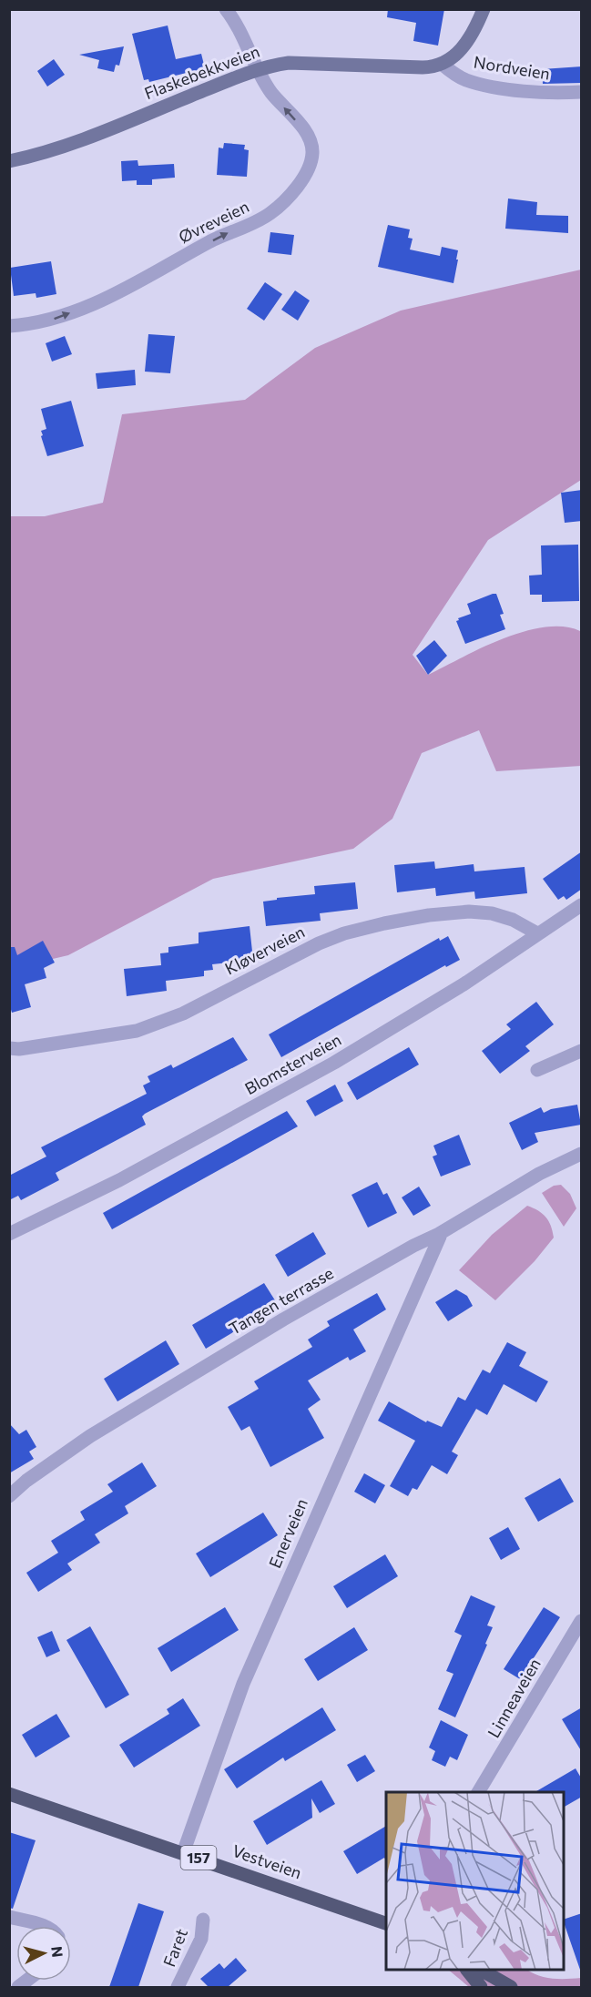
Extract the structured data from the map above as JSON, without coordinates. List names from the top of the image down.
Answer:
{
  "streets": {
    "main road": ["Flaskebekkveien", "157", "Vestveien"],
    "street": [
      "Nordveien",
      "Øvreveien",
      "Kløverveien",
      "Blomsterveien",
      "Tangen terrasse",
      "Enerveien",
      "Linneaveien",
      "Faret"
    ]
  },
  "crossings": [
    ["Nordveien", "Flaskebekkveien"],
    ["Flaskebekkveien", "Øvreveien"],
    ["Kløverveien", "Blomsterveien"],
    ["Tangen terrasse", "Enerveien"],
    ["Enerveien", "Vestveien"]
  ],
  "north": "right"
}
